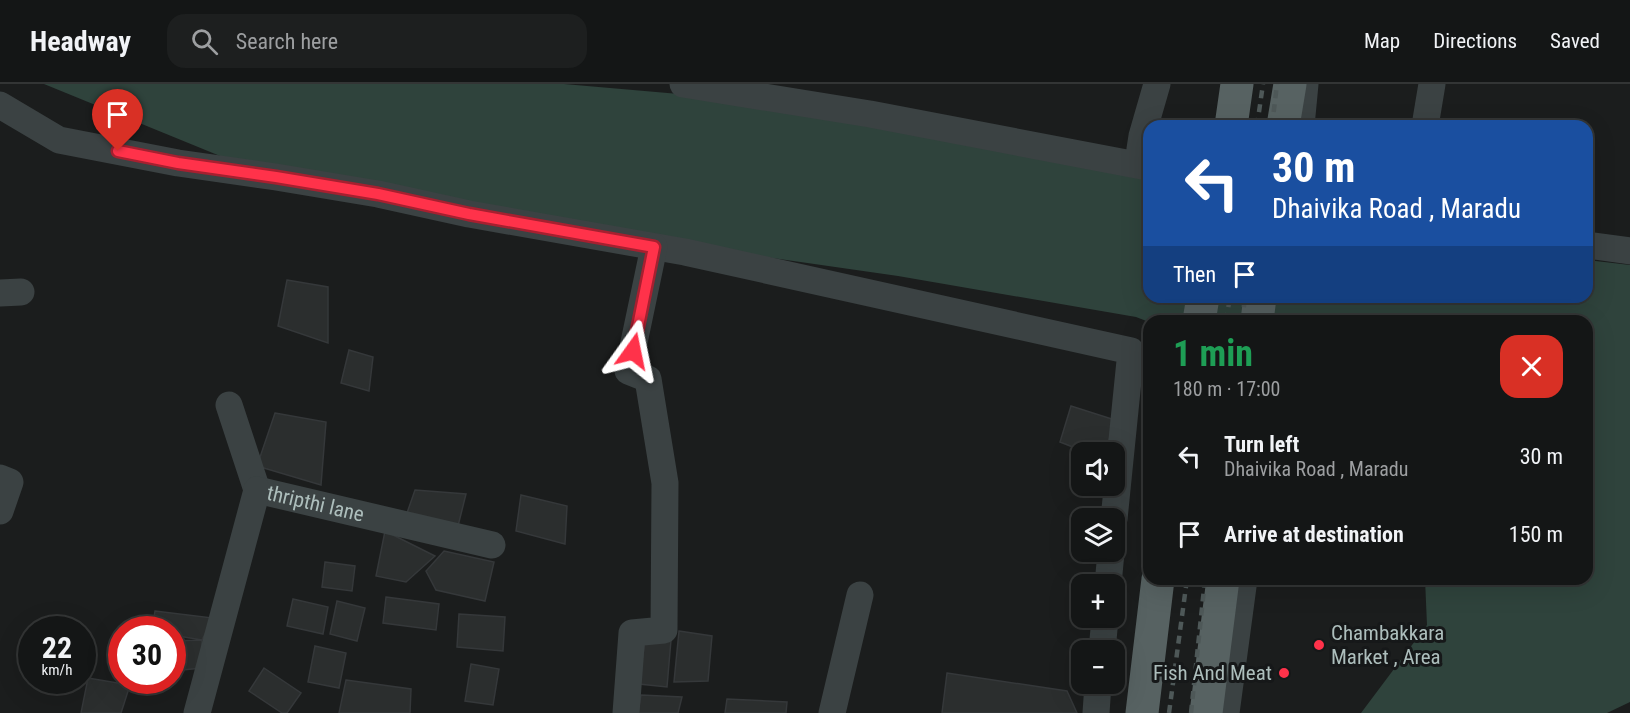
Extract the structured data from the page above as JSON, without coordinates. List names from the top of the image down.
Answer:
{
  "streets": {
    "street": ["thripthi lane"]
  },
  "places": ["Chambakkara Market , Area", "Fish And Meat"],
  "page": {
    "header": "Headway",
    "search": "Search here",
    "nav": ["Map", "Directions", "Saved"],
    "turn": ["30 m", "Dhaivika Road , Maradu"],
    "then": "Then",
    "heading": ["1 min", "180 m · 17:00"],
    "list": [
      {
        "name": "Turn left",
        "note": "Dhaivika Road , Maradu",
        "value": "30 m"
      },
      {
        "name": "Arrive at destination",
        "value": "150 m"
      }
    ],
    "map_buttons": ["+", "−"],
    "speed": "22 km/h",
    "limit": "30"
  }
}
